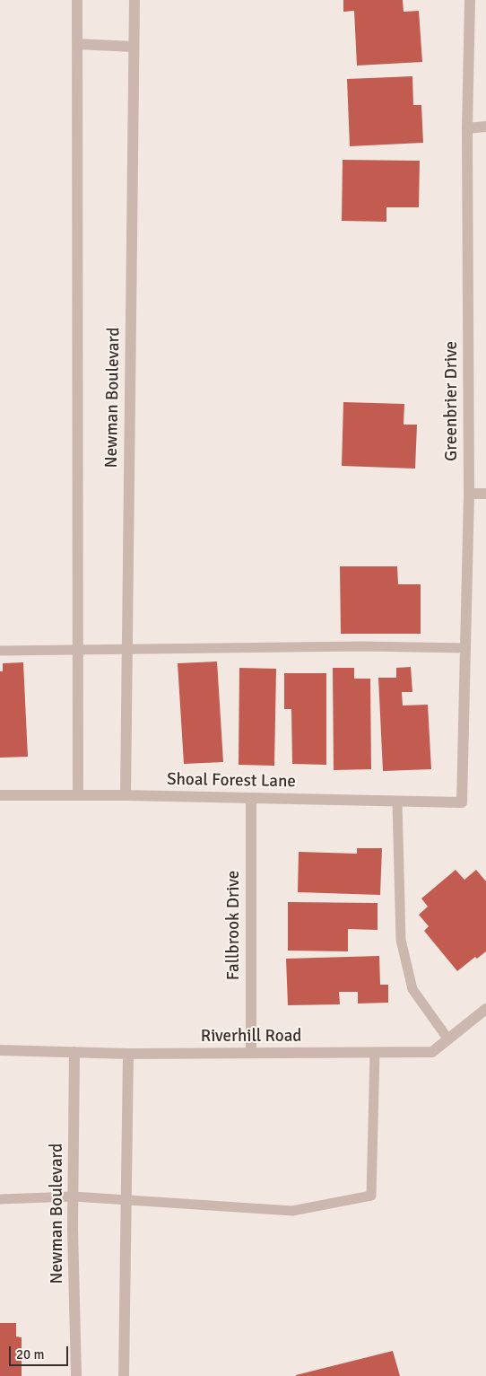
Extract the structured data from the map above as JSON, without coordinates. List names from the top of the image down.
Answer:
{
  "streets": {
    "street": [
      "Newman Boulevard",
      "Greenbrier Drive",
      "Shoal Forest Lane",
      "Fallbrook Drive",
      "Riverhill Road"
    ]
  },
  "crossings": [
    ["Newman Boulevard", "Shoal Forest Lane"],
    ["Newman Boulevard", "Riverhill Road"],
    ["Greenbrier Drive", "Shoal Forest Lane"],
    ["Shoal Forest Lane", "Fallbrook Drive"],
    ["Fallbrook Drive", "Riverhill Road"]
  ],
  "scale_bar": "20 m"
}
